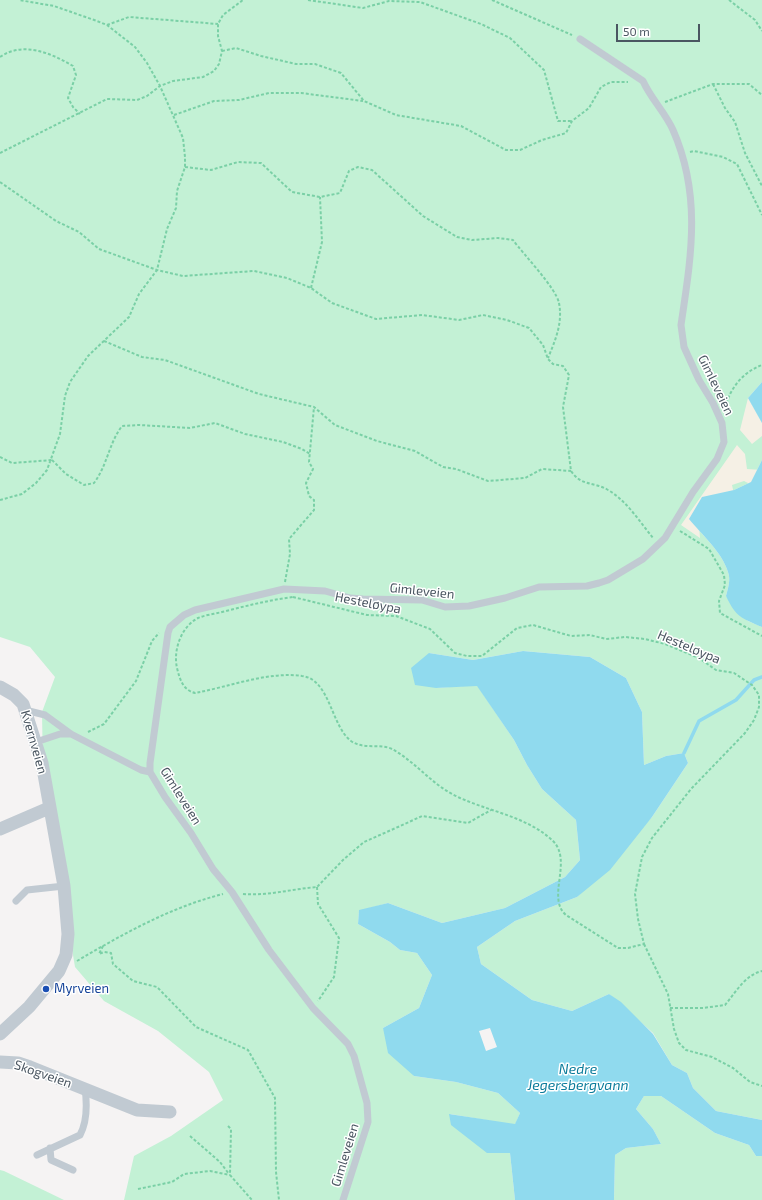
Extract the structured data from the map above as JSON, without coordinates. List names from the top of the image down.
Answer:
{
  "streets": {
    "street": ["Kvernveien", "Skogveien"],
    "lane": ["Gimleveien"],
    "path": ["Hesteløypa"]
  },
  "water": ["Nedre Jegersbergvann"],
  "places": ["Myrveien"],
  "scale_bar": "50 m"
}
